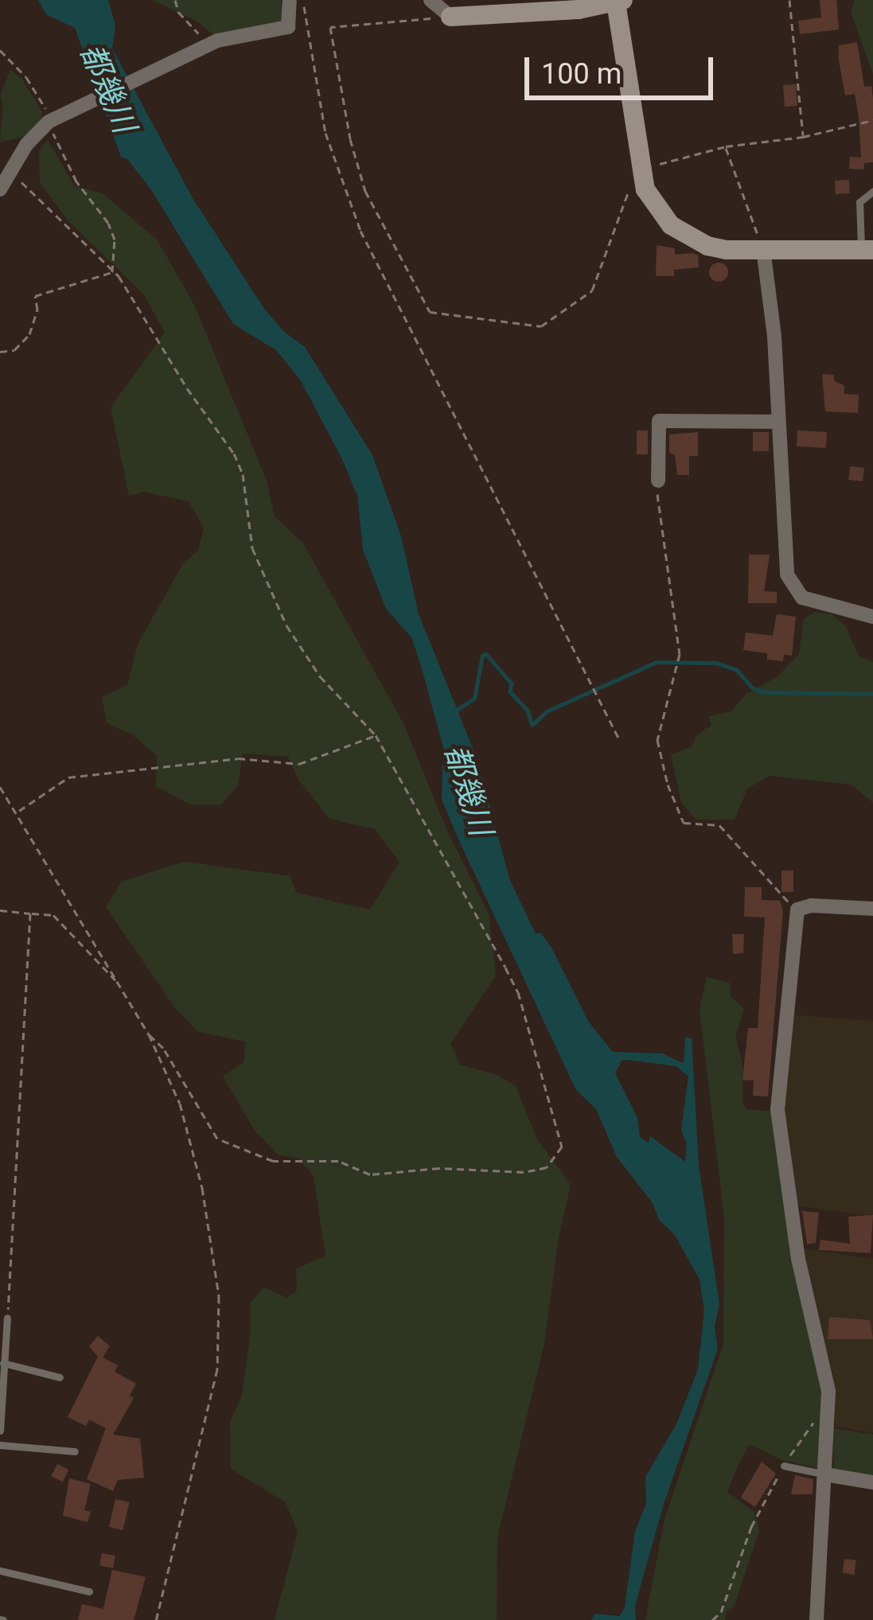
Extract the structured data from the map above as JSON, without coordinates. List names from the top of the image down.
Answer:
{
  "water": ["都幾川"],
  "scale_bar": "100 m"
}
